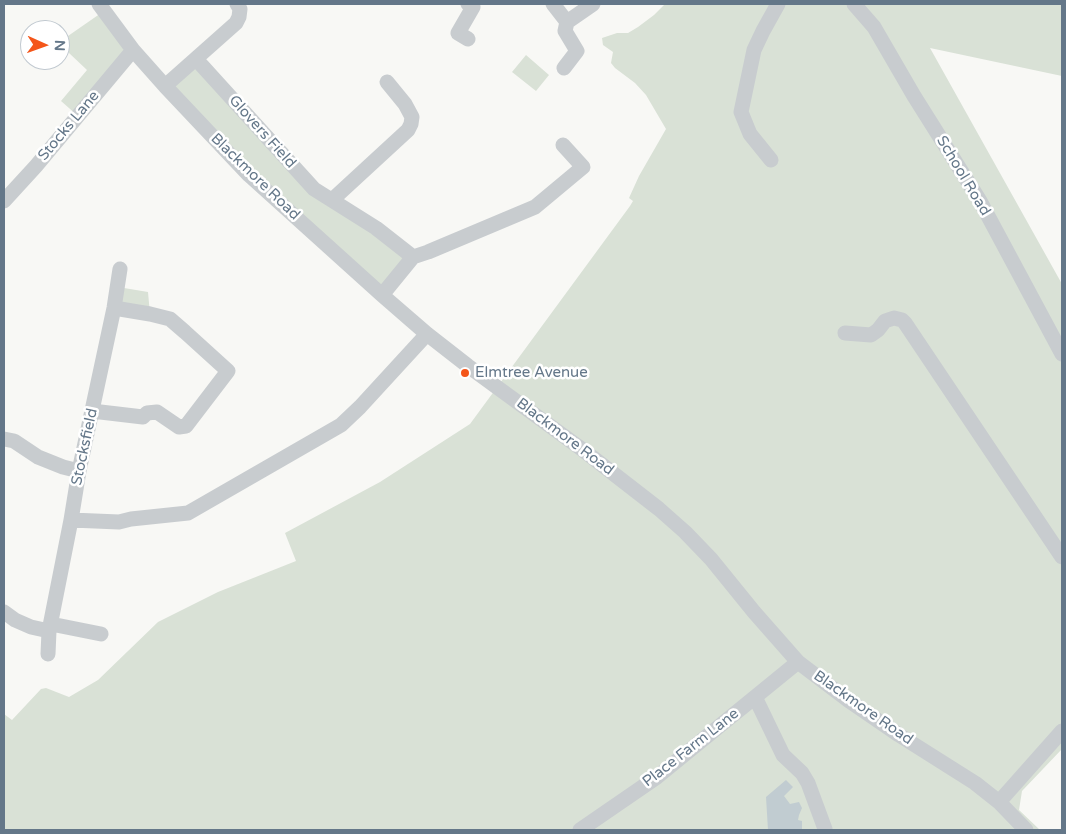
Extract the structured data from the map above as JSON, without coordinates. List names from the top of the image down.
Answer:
{
  "streets": {
    "street": [
      "Stocks Lane",
      "Glovers Field",
      "School Road",
      "Blackmore Road",
      "Stocksfield",
      "Place Farm Lane"
    ]
  },
  "crossings": [
    ["Stocks Lane", "Blackmore Road"],
    ["Blackmore Road", "Place Farm Lane"]
  ],
  "places": ["Elmtree Avenue"],
  "north": "right"
}
